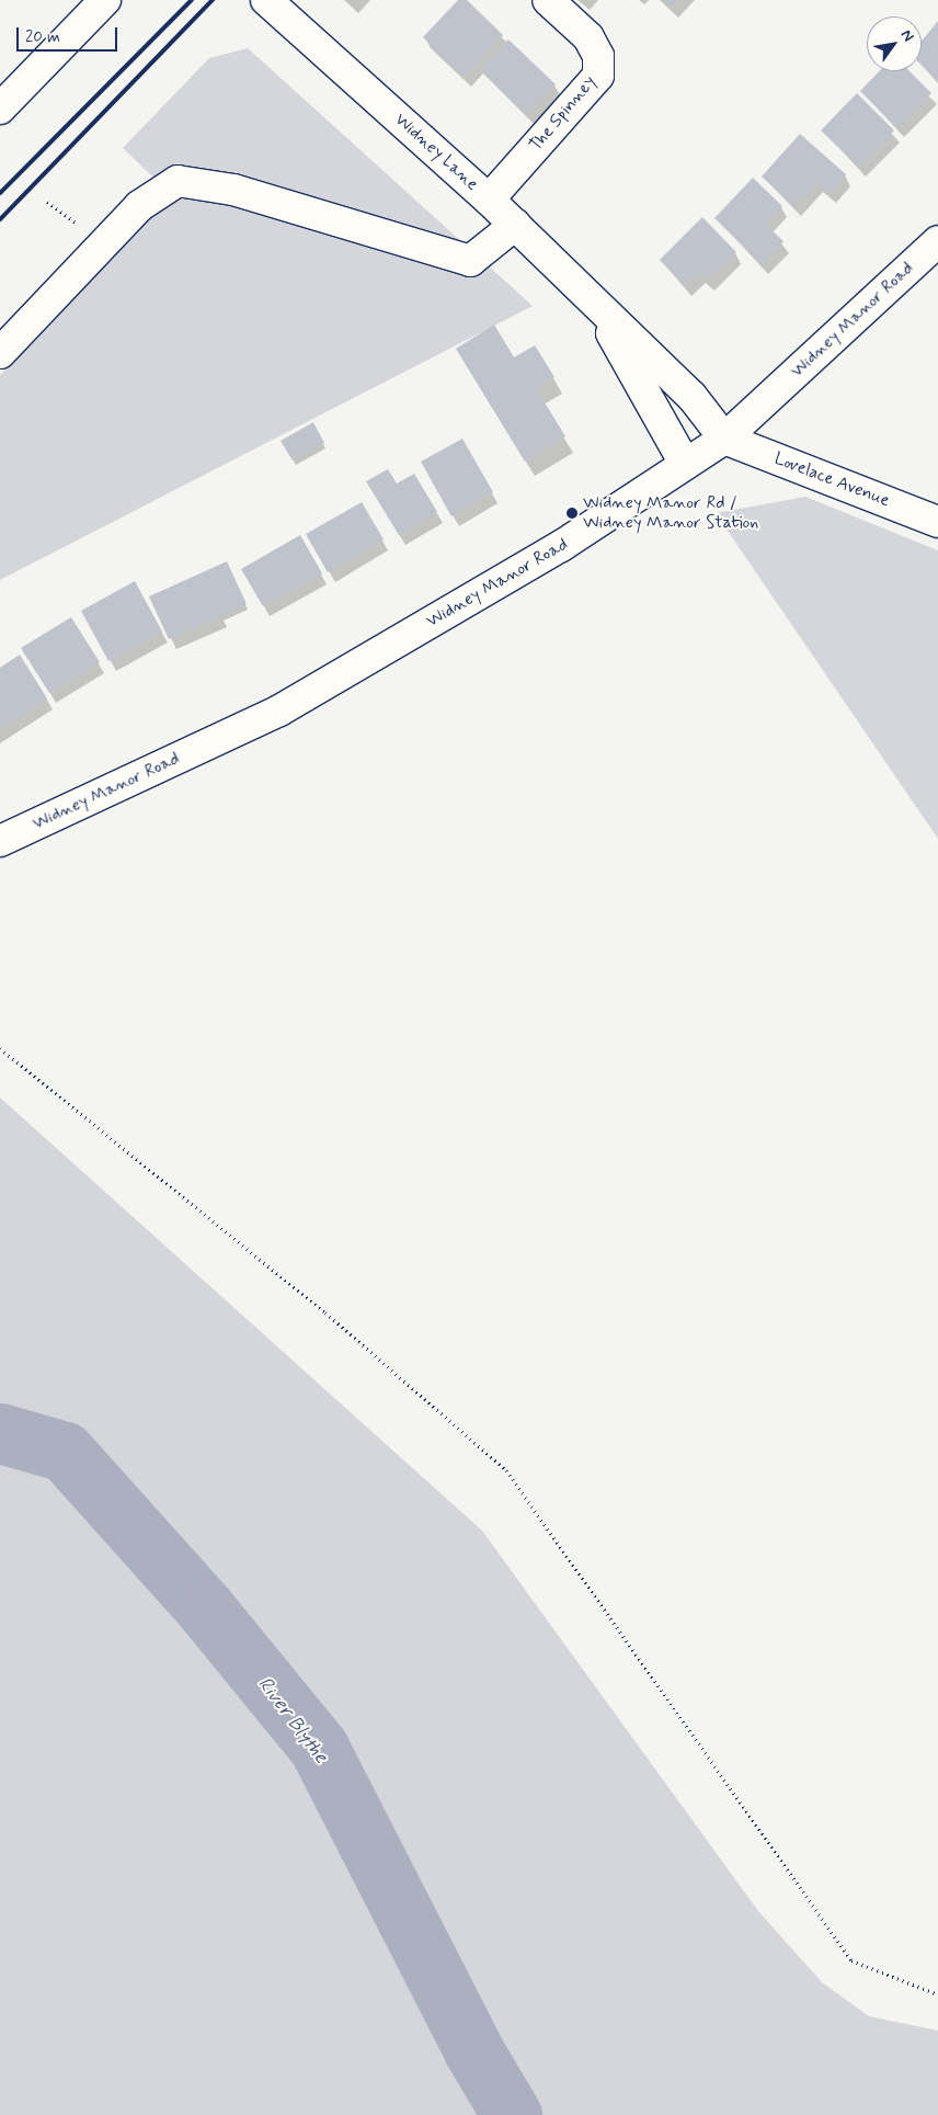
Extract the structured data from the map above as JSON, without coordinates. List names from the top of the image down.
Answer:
{
  "streets": {
    "street": [
      "The Spinney",
      "Widney Lane",
      "Widney Manor Road",
      "Lovelace Avenue"
    ]
  },
  "crossings": [
    ["The Spinney", "Widney Lane"],
    ["Widney Lane", "Widney Manor Road"],
    ["Widney Lane", "Lovelace Avenue"],
    ["Widney Manor Road", "Lovelace Avenue"]
  ],
  "water": ["River Blythe"],
  "places": ["Widney Manor Rd / Widney Manor Station"],
  "scale_bar": "20 m",
  "north": "top right"
}
